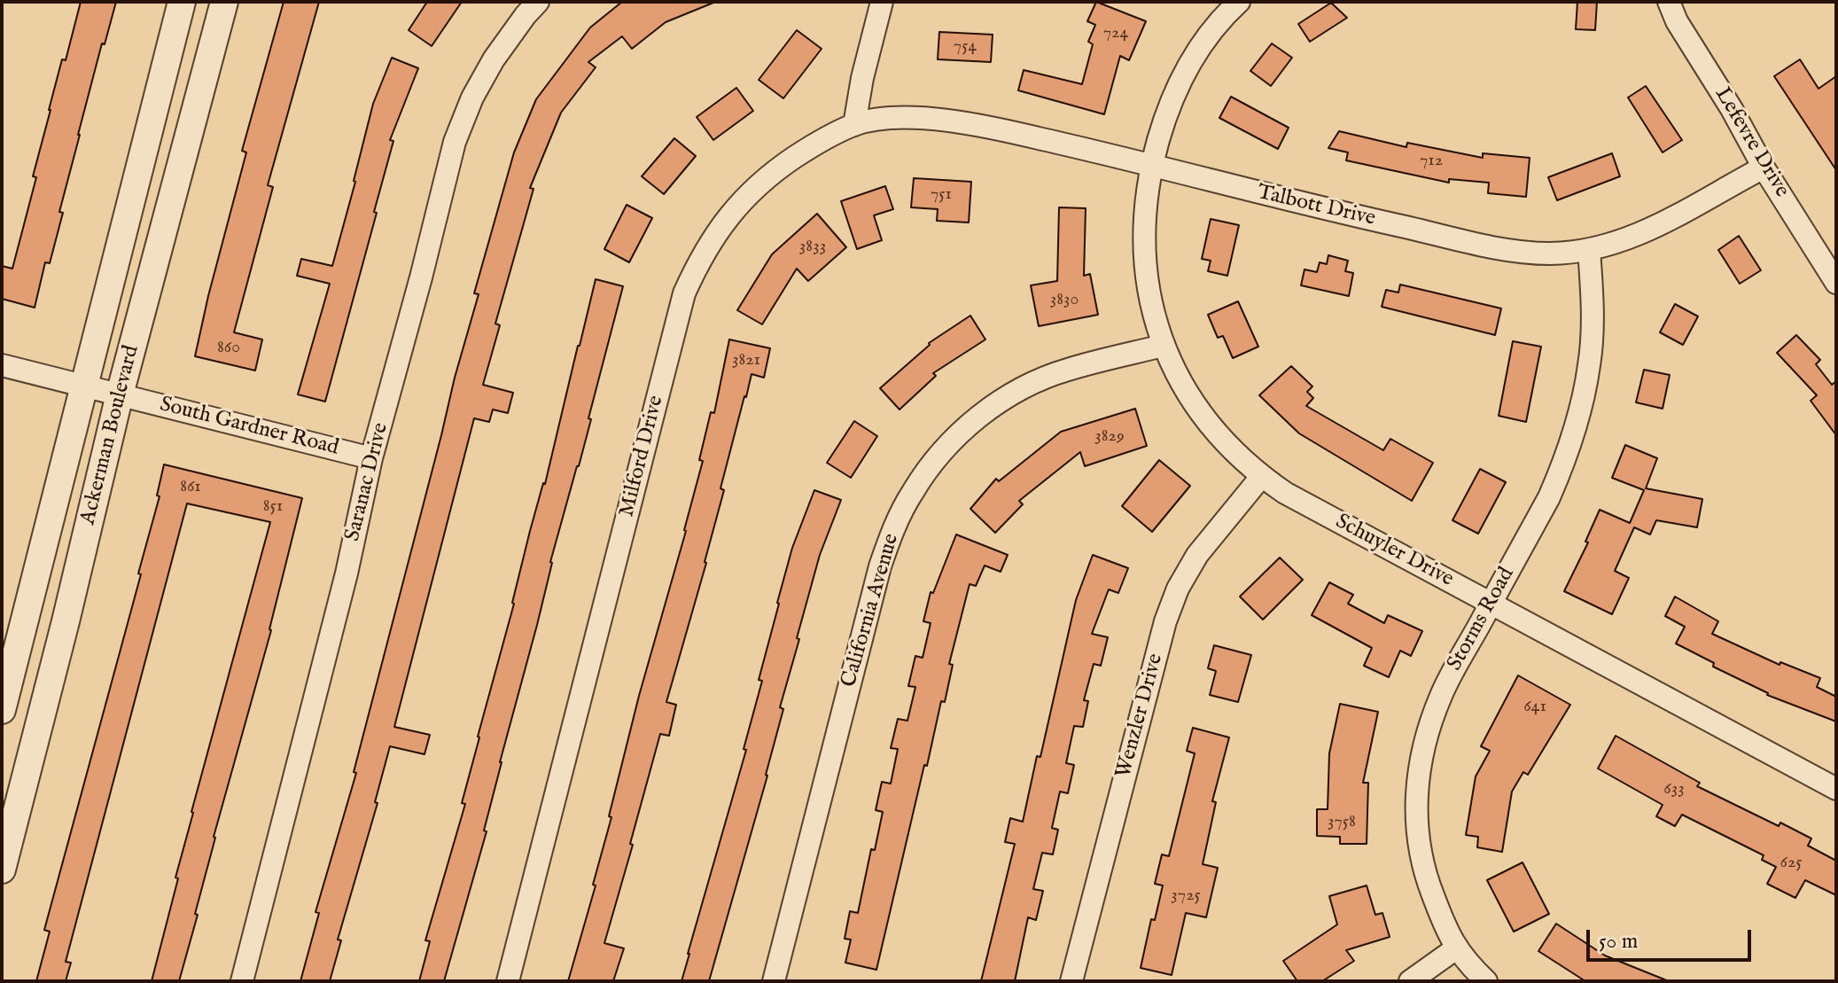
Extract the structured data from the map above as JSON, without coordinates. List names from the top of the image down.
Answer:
{
  "streets": {
    "street": [
      "Lefevre Drive",
      "Talbott Drive",
      "South Gardner Road",
      "Ackerman Boulevard",
      "Milford Drive",
      "Saranac Drive",
      "Schuyler Drive",
      "California Avenue",
      "Storms Road",
      "Wenzler Drive"
    ]
  },
  "crossings": [
    ["Lefevre Drive", "Talbott Drive"],
    ["Talbott Drive", "Milford Drive"],
    ["Talbott Drive", "Schuyler Drive"],
    ["Talbott Drive", "Storms Road"],
    ["South Gardner Road", "Ackerman Boulevard"],
    ["South Gardner Road", "Saranac Drive"],
    ["Schuyler Drive", "California Avenue"],
    ["Schuyler Drive", "Storms Road"],
    ["Schuyler Drive", "Wenzler Drive"]
  ],
  "house_numbers": [
    "724",
    "754",
    "712",
    "751",
    "3833",
    "3830",
    "860",
    "3821",
    "3829",
    "861",
    "851",
    "641",
    "633",
    "3758",
    "625",
    "3725"
  ],
  "scale_bar": "50 m"
}
